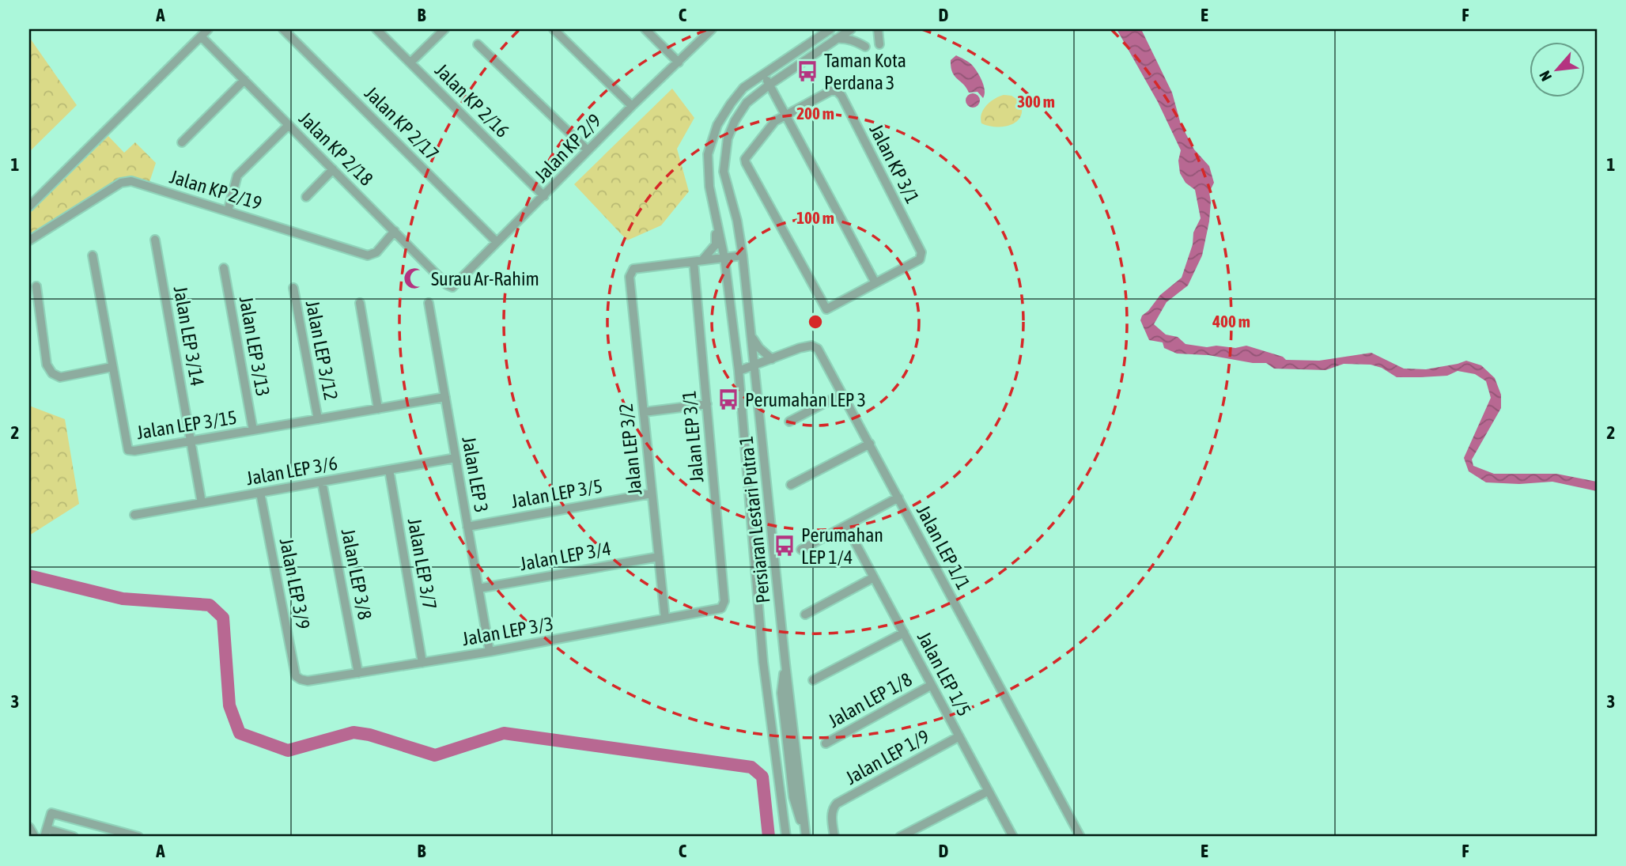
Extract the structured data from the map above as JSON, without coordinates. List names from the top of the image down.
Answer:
{
  "streets": {
    "street": [
      "Jalan KP 2/16",
      "Jalan KP 2/17",
      "Jalan KP 2/9",
      "Jalan KP 2/18",
      "Jalan KP 3/1",
      "Jalan KP 2/19",
      "Jalan LEP 3/14",
      "Jalan LEP 3/13",
      "Jalan LEP 3/12",
      "Jalan LEP 3/15",
      "Jalan LEP 3/1",
      "Jalan LEP 3/2",
      "Jalan LEP 3/6",
      "Jalan LEP 3",
      "Jalan LEP 3/5",
      "Persiaran Lestari Putra 1",
      "Jalan LEP 1/1",
      "Jalan LEP 3/4",
      "Jalan LEP 3/7",
      "Jalan LEP 3/8",
      "Jalan LEP 3/9",
      "Jalan LEP 3/3",
      "Jalan LEP 1/5",
      "Jalan LEP 1/8",
      "Jalan LEP 1/9"
    ]
  },
  "crossings": [
    ["Jalan KP 2/16", "Jalan KP 2/9"],
    ["Jalan KP 2/17", "Jalan KP 2/9"],
    ["Jalan KP 2/9", "Jalan KP 2/18"],
    ["Jalan KP 2/18", "Jalan KP 2/19"],
    ["Jalan LEP 3/14", "Jalan LEP 3/15"],
    ["Jalan LEP 3/14", "Jalan LEP 3/6"],
    ["Jalan LEP 3/13", "Jalan LEP 3/15"],
    ["Jalan LEP 3/12", "Jalan LEP 3/15"],
    ["Jalan LEP 3/15", "Jalan LEP 3"],
    ["Jalan LEP 3/1", "Jalan LEP 3/2"],
    ["Jalan LEP 3/1", "Jalan LEP 3/3"],
    ["Jalan LEP 3/2", "Jalan LEP 3/5"],
    ["Jalan LEP 3/2", "Jalan LEP 3/4"],
    ["Jalan LEP 3/2", "Jalan LEP 3/3"],
    ["Jalan LEP 3/6", "Jalan LEP 3"],
    ["Jalan LEP 3/6", "Jalan LEP 3/7"],
    ["Jalan LEP 3/6", "Jalan LEP 3/8"],
    ["Jalan LEP 3/6", "Jalan LEP 3/9"],
    ["Jalan LEP 3", "Jalan LEP 3/5"],
    ["Jalan LEP 3", "Jalan LEP 3/4"],
    ["Jalan LEP 3", "Jalan LEP 3/3"],
    ["Persiaran Lestari Putra 1", "Jalan LEP 1/1"],
    ["Jalan LEP 3/7", "Jalan LEP 3/3"],
    ["Jalan LEP 3/8", "Jalan LEP 3/3"],
    ["Jalan LEP 3/9", "Jalan LEP 3/3"],
    ["Jalan LEP 1/5", "Jalan LEP 1/8"],
    ["Jalan LEP 1/5", "Jalan LEP 1/9"]
  ],
  "places": {
    "bus stop": ["Taman Kota Perdana 3", "Perumahan LEP 3", "Perumahan LEP 1/4"],
    "mosque": ["Surau Ar-Rahim"]
  },
  "north": "bottom left",
  "grid": {
    "columns": [
      "A",
      "B",
      "C",
      "D",
      "E",
      "F"
    ],
    "rows": ["1", "2", "3"]
  },
  "rings": [
    "300 m",
    "200 m",
    "100 m",
    "400 m"
  ]
}
